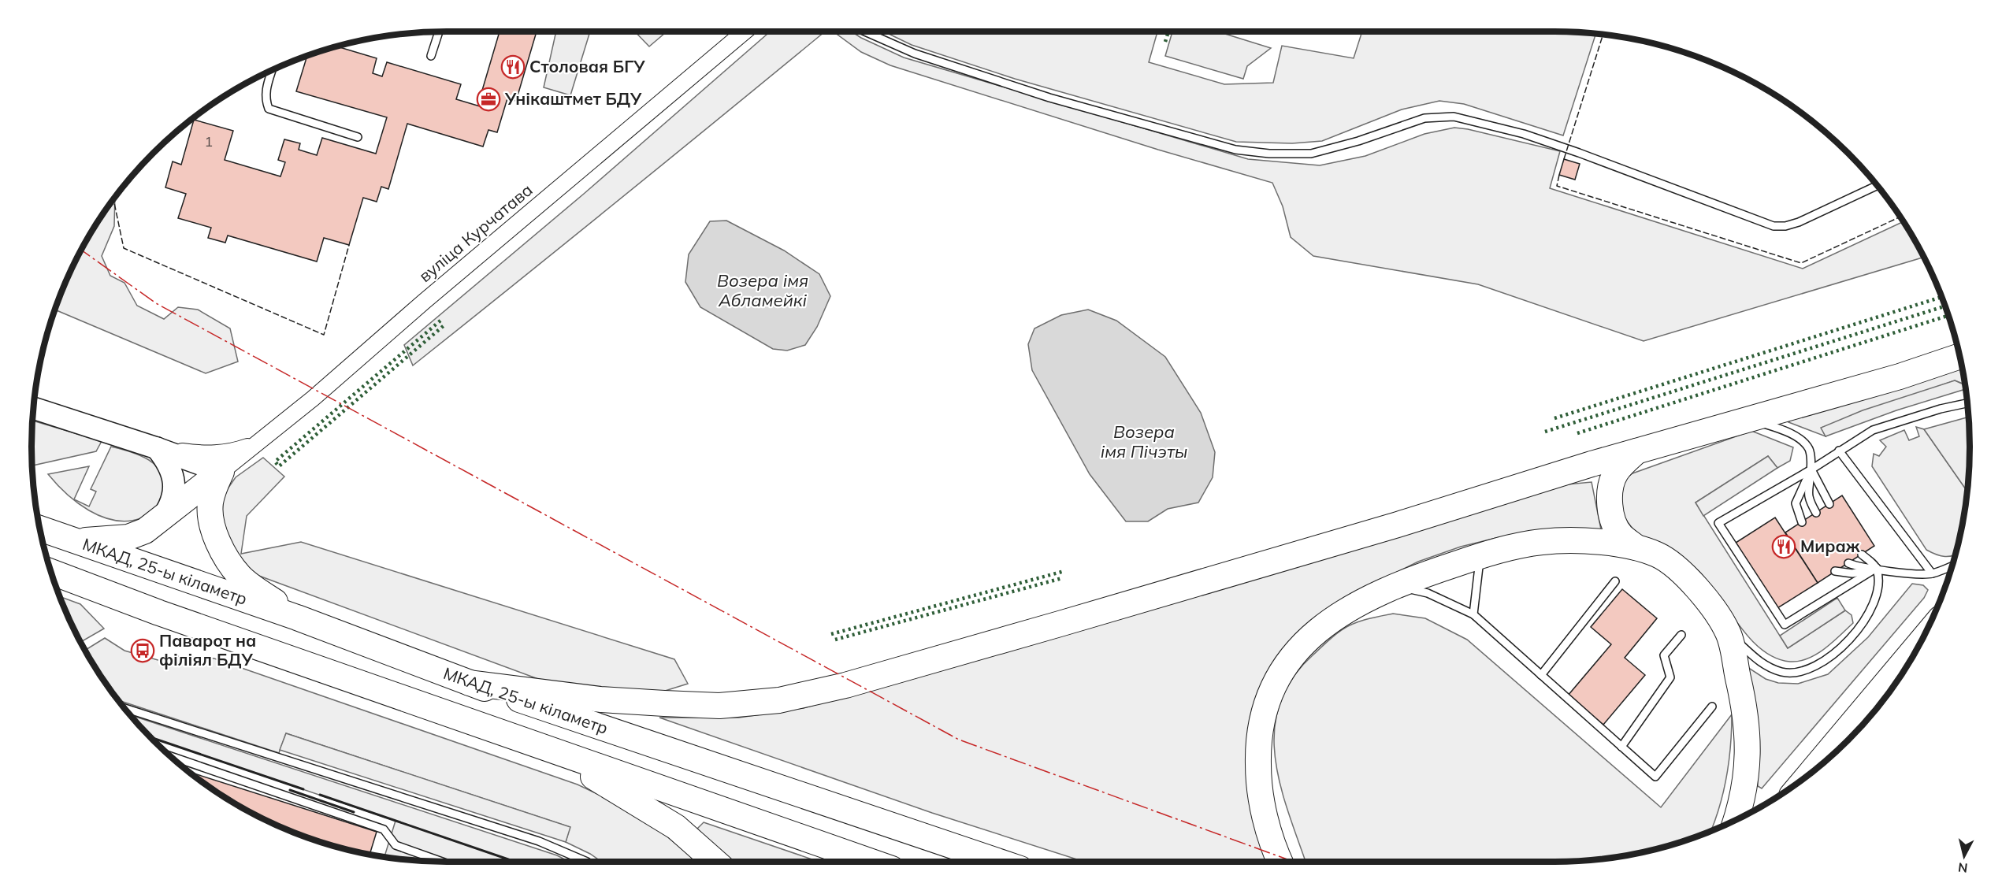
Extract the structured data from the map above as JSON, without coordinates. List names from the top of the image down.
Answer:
{
  "streets": {
    "highway": ["МКАД, 25-ы кіламетр"],
    "street": ["вуліца Курчатава"]
  },
  "water": ["Возера імя Абламейкі", "Возера імя Пічэты"],
  "places": {
    "restaurant": ["Столовая БГУ", "Мираж"],
    "office": ["Унікаштмет БДУ"],
    "bus stop": ["Паварот на філіял БДУ"]
  },
  "house_numbers": ["1"],
  "north": "bottom"
}
